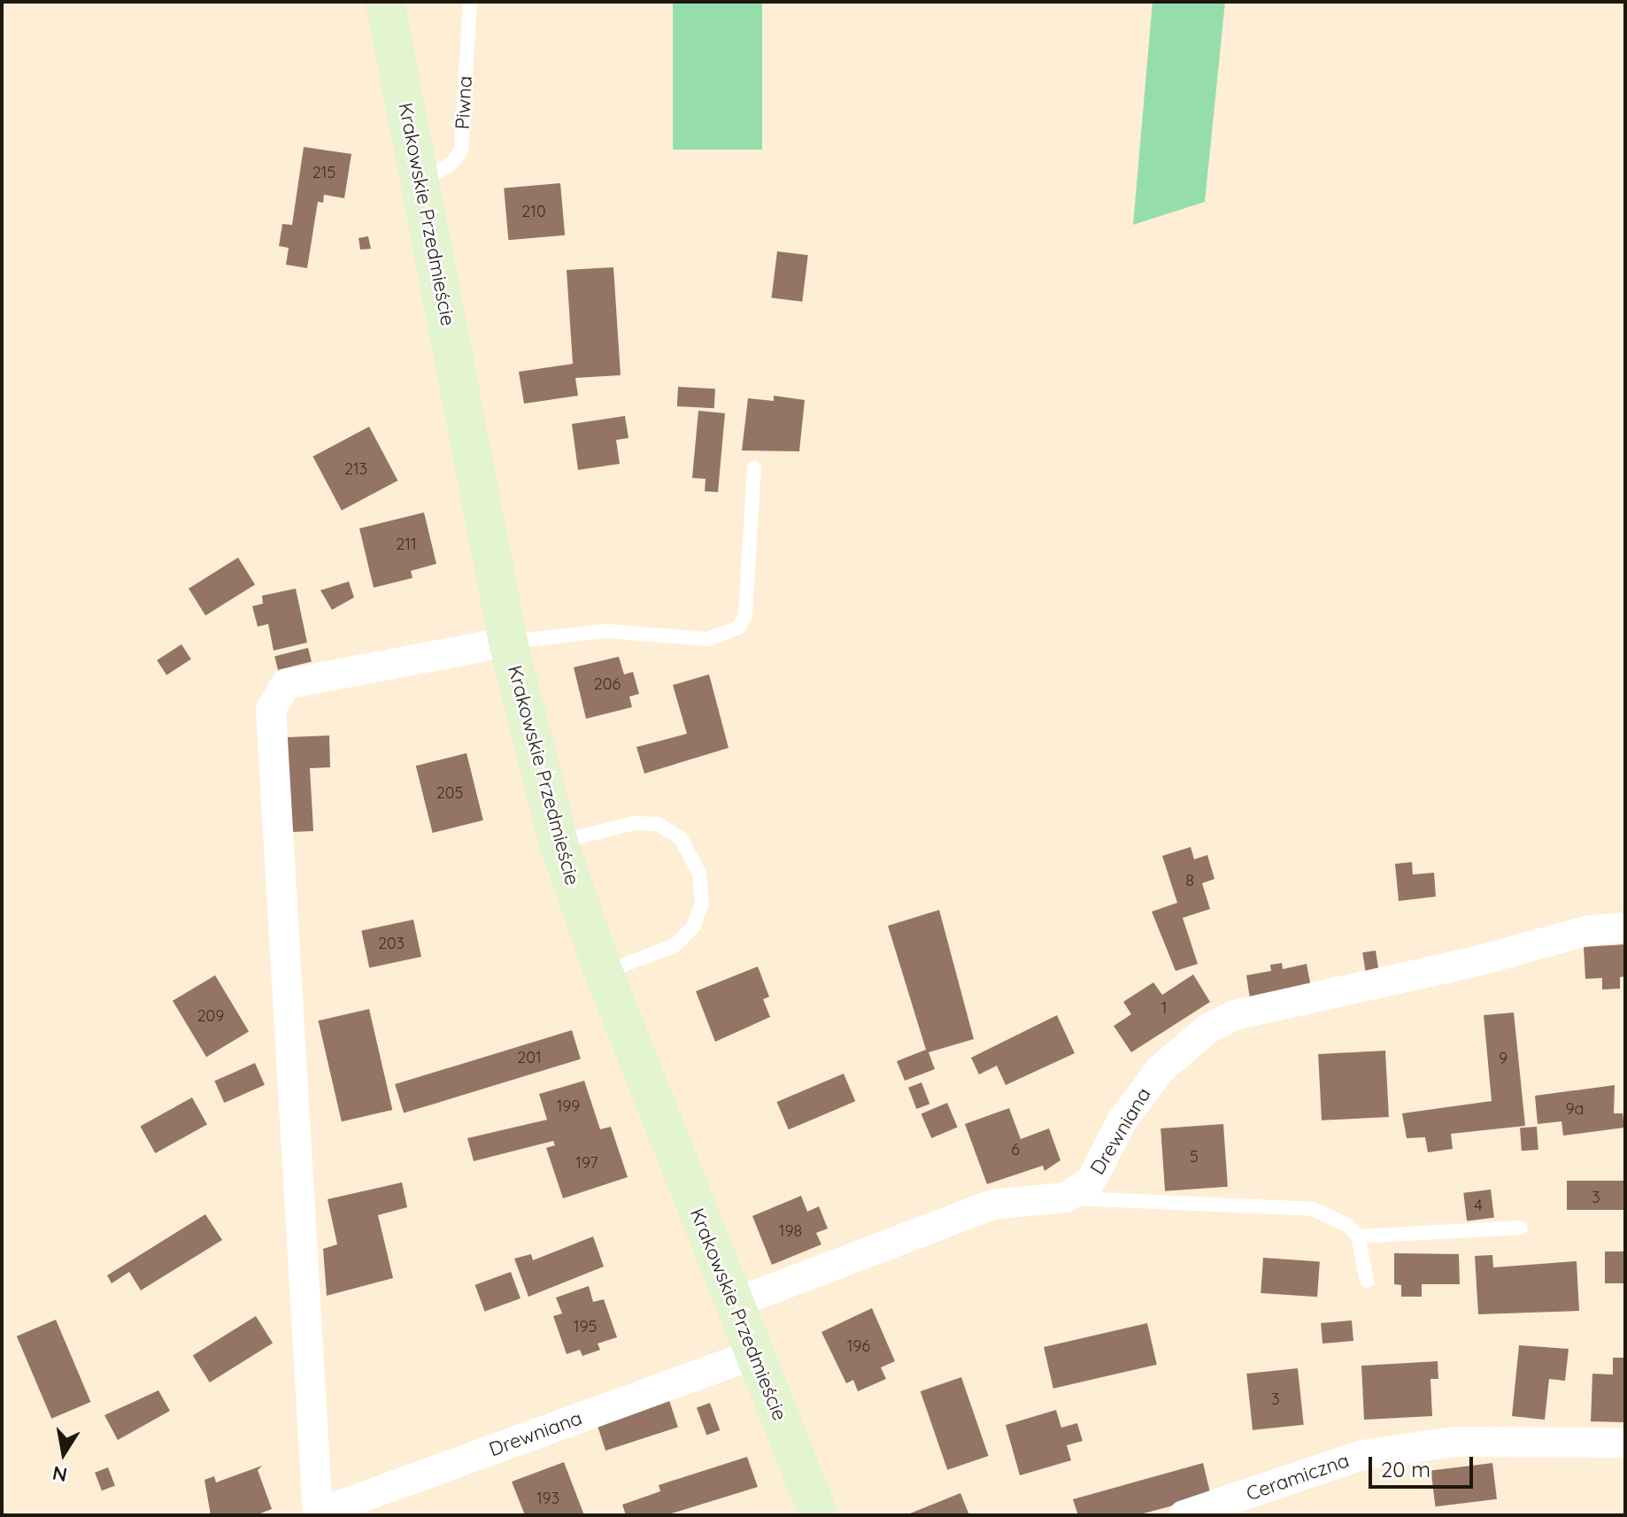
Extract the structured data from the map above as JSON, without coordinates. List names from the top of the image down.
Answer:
{
  "streets": {
    "main road": ["Krakowskie Przedmieście"],
    "street": ["Drewniana", "Ceramiczna"],
    "lane": ["Piwna"]
  },
  "crossings": [
    ["Piwna", "Krakowskie Przedmieście"],
    ["Krakowskie Przedmieście", "Drewniana"]
  ],
  "house_numbers": [
    "215",
    "210",
    "213",
    "211",
    "206",
    "205",
    "8",
    "203",
    "1",
    "209",
    "201",
    "9",
    "199",
    "9a",
    "6",
    "5",
    "197",
    "3",
    "4",
    "198",
    "195",
    "196",
    "3",
    "193"
  ],
  "scale_bar": "20 m",
  "north": "bottom"
}
